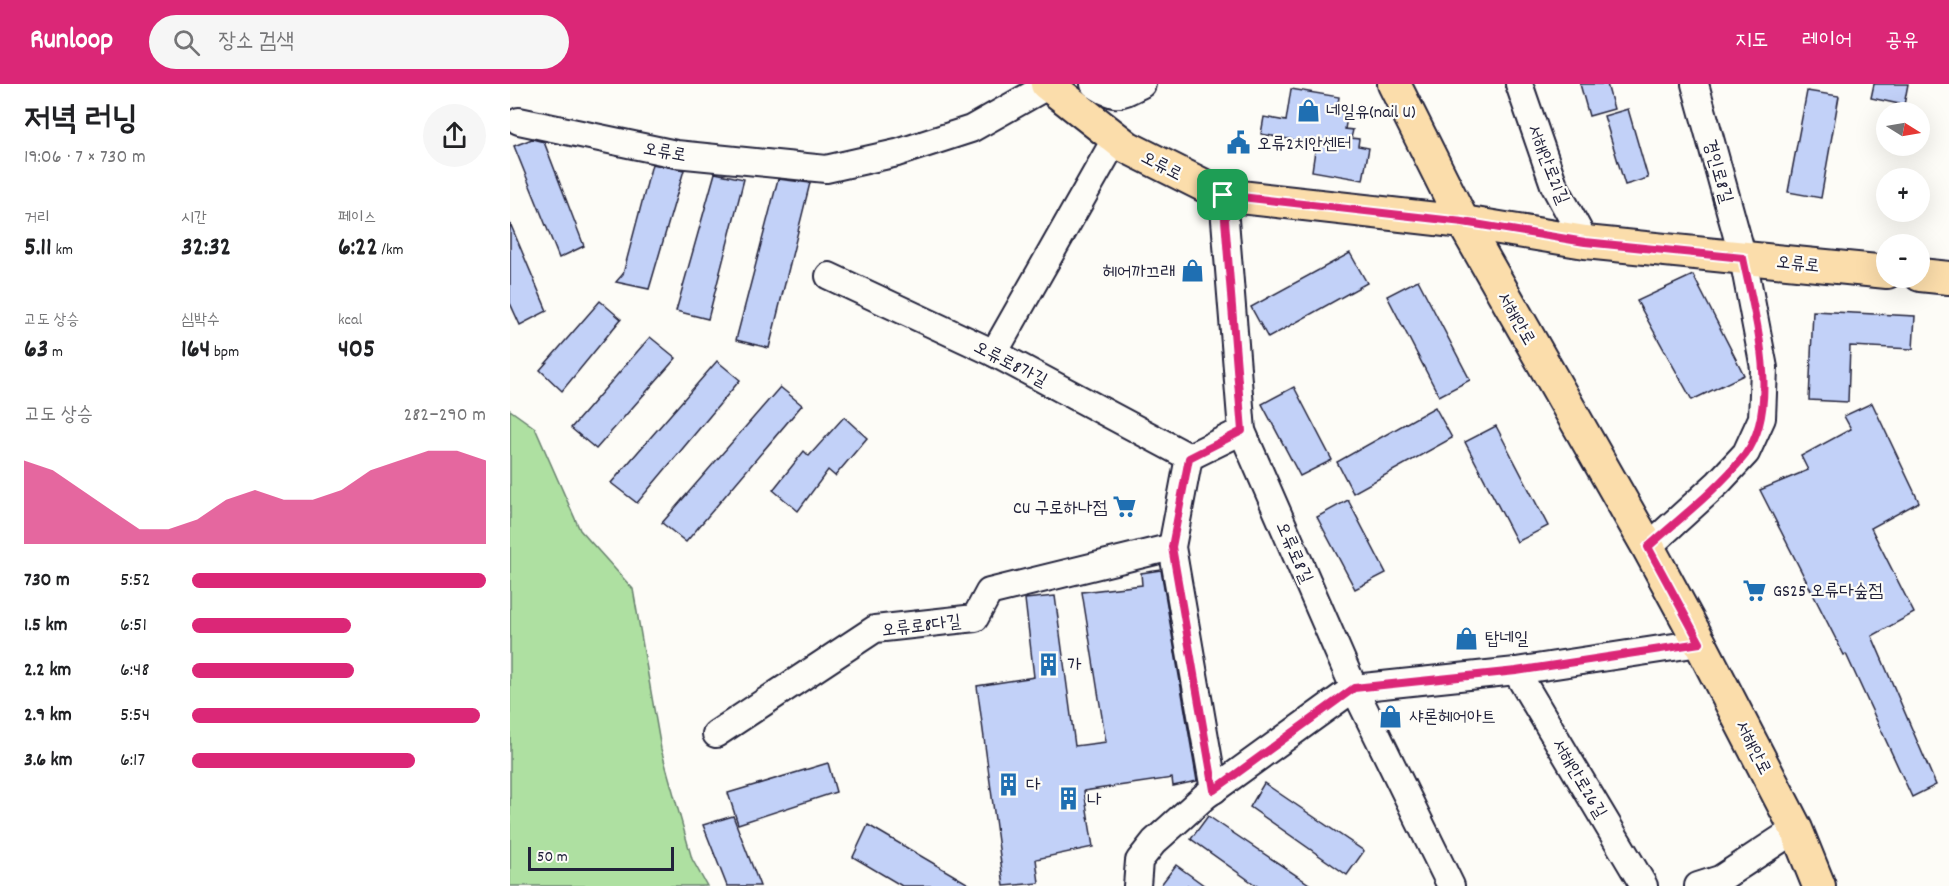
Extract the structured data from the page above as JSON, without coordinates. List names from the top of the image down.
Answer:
{
  "streets": {
    "main road": ["오류로", "서해안로"],
    "street": [
      "서해안로21길",
      "경인로8길",
      "오류로8가길",
      "오류로8길",
      "오류로8다길",
      "서해안로26길"
    ]
  },
  "crossings": [
    ["오류로", "서해안로21길"],
    ["오류로", "경인로8길"],
    ["오류로", "서해안로"],
    ["오류로", "오류로8길"]
  ],
  "places": {
    "shop": [
      "네일유(nail U)",
      "헤어까끄래",
      "탑네일",
      "샤론헤어아트"
    ],
    "public building": ["오류2치안센터"],
    "supermarket": ["CU 구로하나점", "GS25 오류다숲점"],
    "building": ["가", "다", "나"]
  },
  "scale_bar": "50 m",
  "north": "right",
  "page": {
    "header": "Runloop",
    "search": "장소 검색",
    "nav": ["지도", "레이어", "공유"],
    "heading": ["저녁 러닝", "19:06 · 7 × 730 m"],
    "map_buttons": ["+", "−"],
    "stats": [
      ["거리", "5.11 km"],
      ["시간", "32:32"],
      ["페이스", "6:22 /km"],
      ["고도 상승", "63 m"],
      ["심박수", "164 bpm"],
      ["kcal", "405"]
    ],
    "chart": ["고도 상승", "282–290 m"],
    "list": [
      {
        "name": "730 m",
        "note": "5:52"
      },
      {
        "name": "1.5 km",
        "note": "6:51"
      },
      {
        "name": "2.2 km",
        "note": "6:48"
      },
      {
        "name": "2.9 km",
        "note": "5:54"
      },
      {
        "name": "3.6 km",
        "note": "6:17"
      }
    ],
    "scale": "50 m"
  }
}
